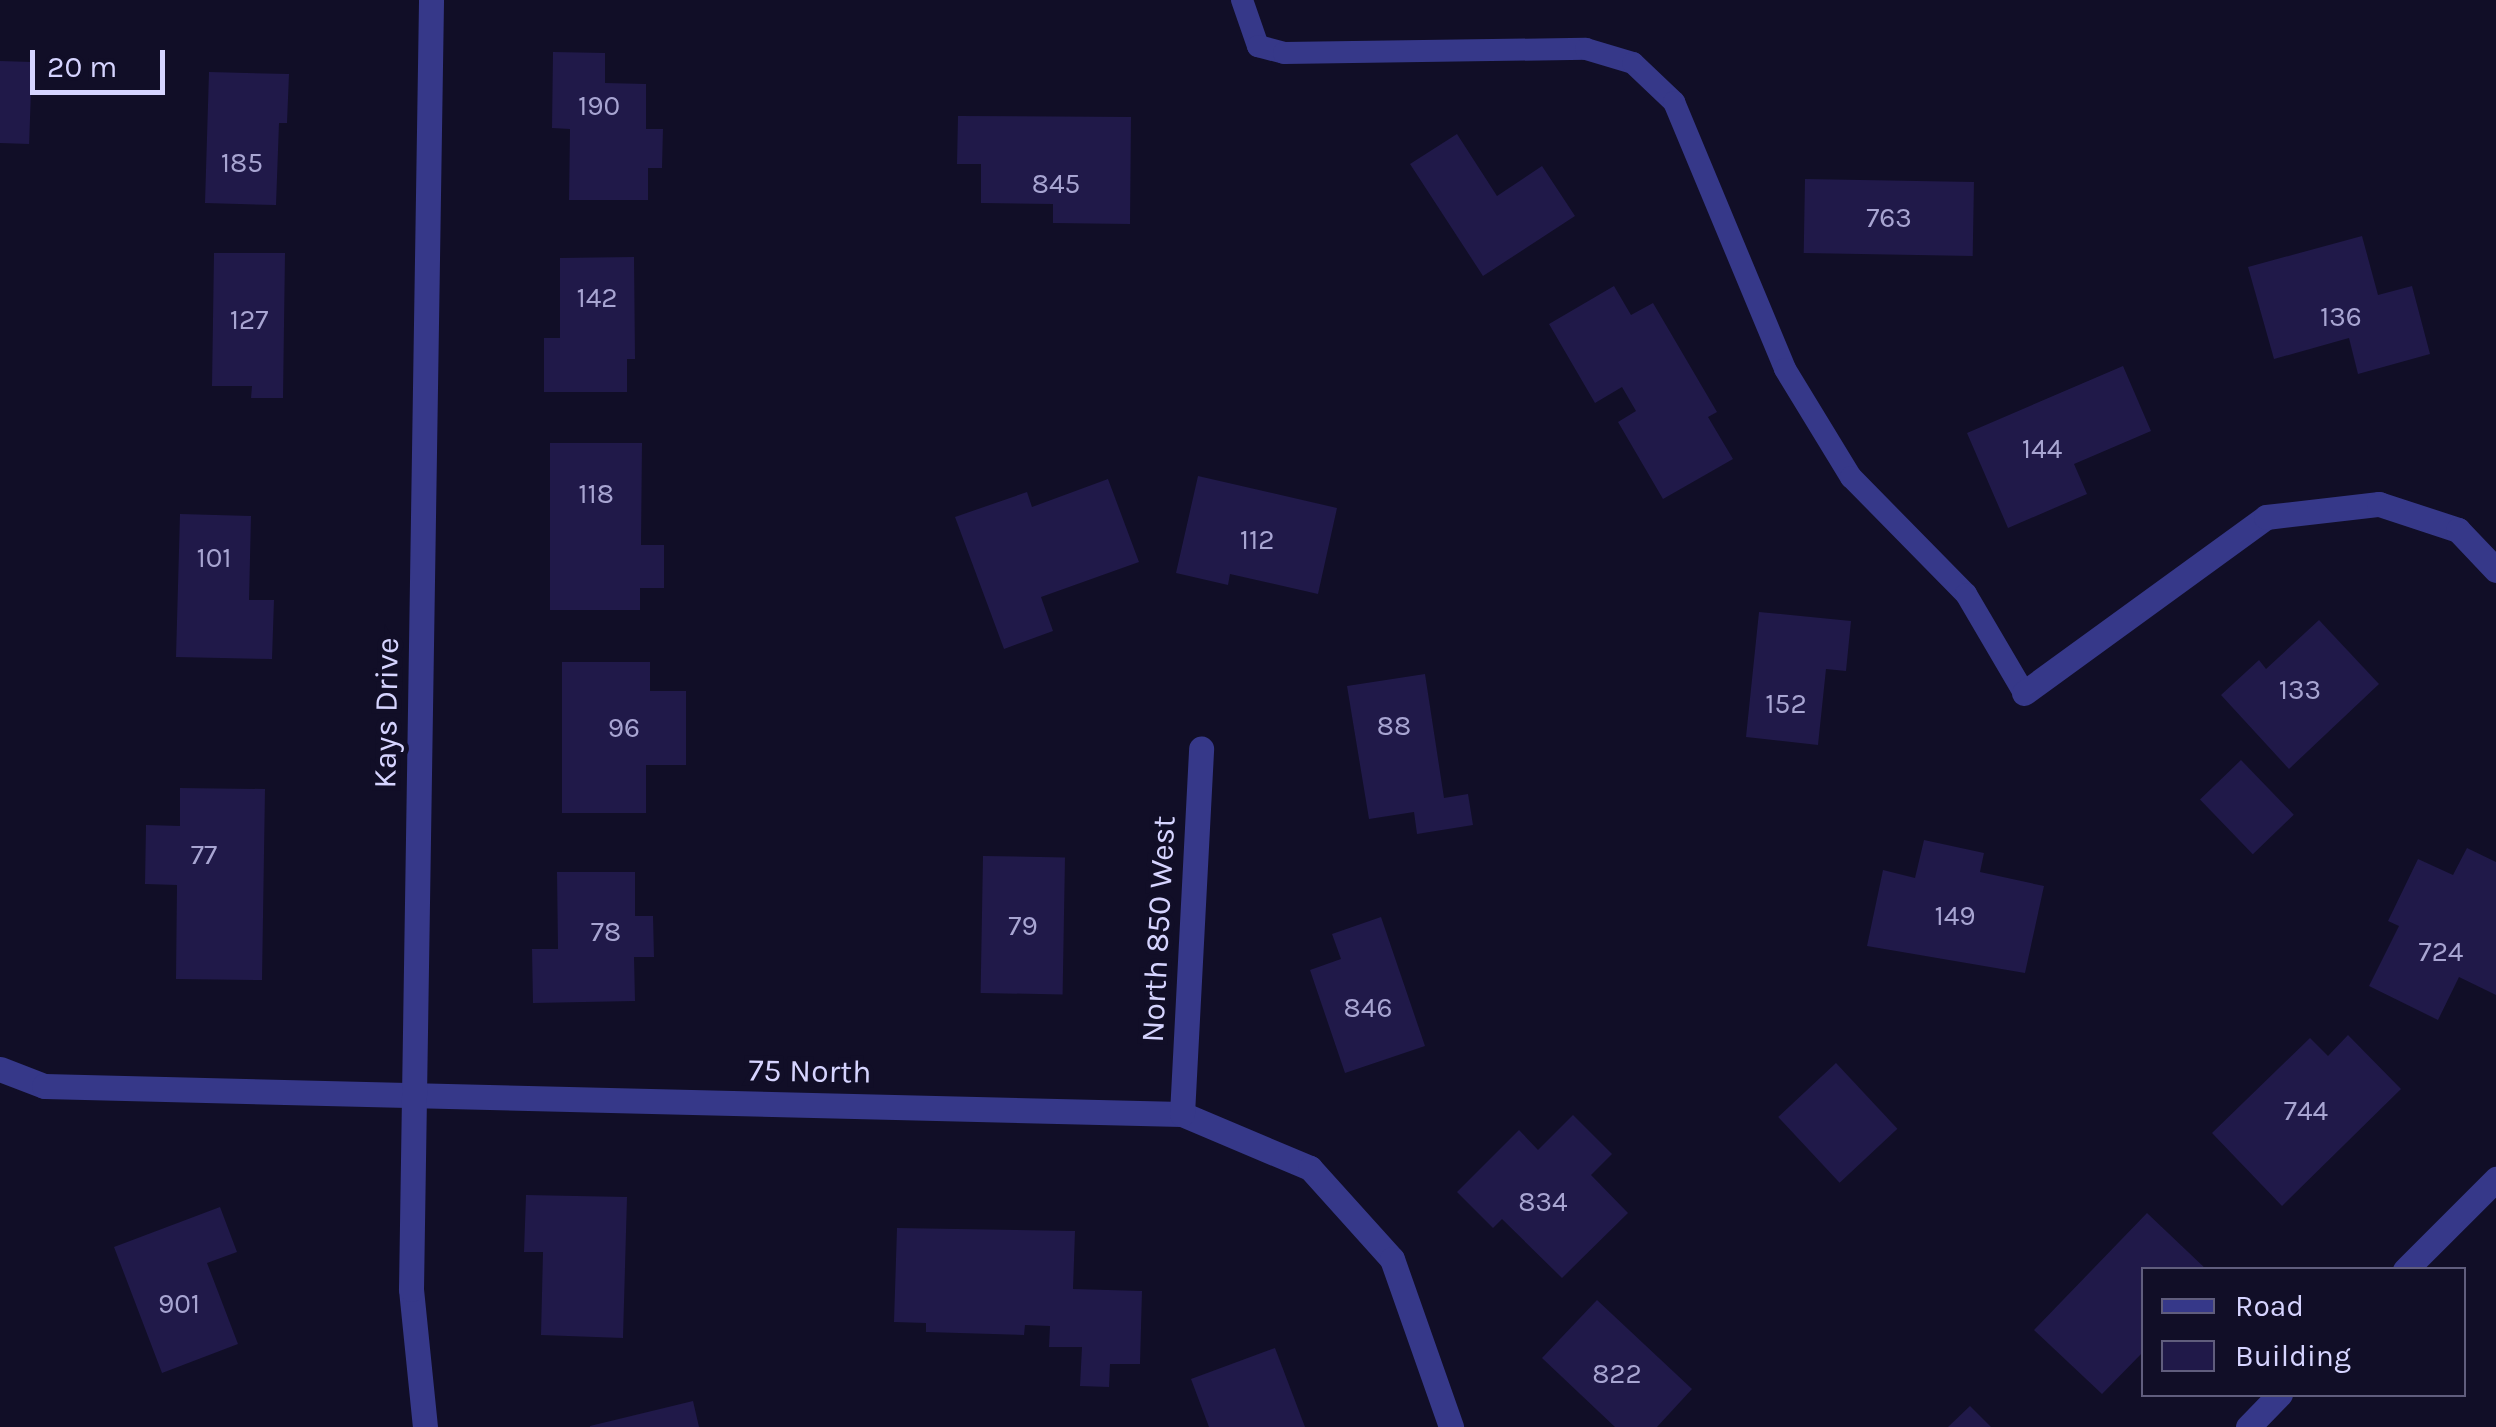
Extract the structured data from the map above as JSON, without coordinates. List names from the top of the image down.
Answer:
{
  "streets": {
    "street": ["Kays Drive", "North 850 West", "75 North"]
  },
  "crossings": [
    ["Kays Drive", "75 North"],
    ["North 850 West", "75 North"]
  ],
  "house_numbers": [
    "190",
    "185",
    "845",
    "763",
    "142",
    "136",
    "127",
    "144",
    "118",
    "112",
    "101",
    "133",
    "152",
    "88",
    "96",
    "77",
    "149",
    "79",
    "78",
    "724",
    "846",
    "744",
    "834",
    "901",
    "822"
  ],
  "legend": ["Road", "Building"],
  "scale_bar": "20 m"
}
